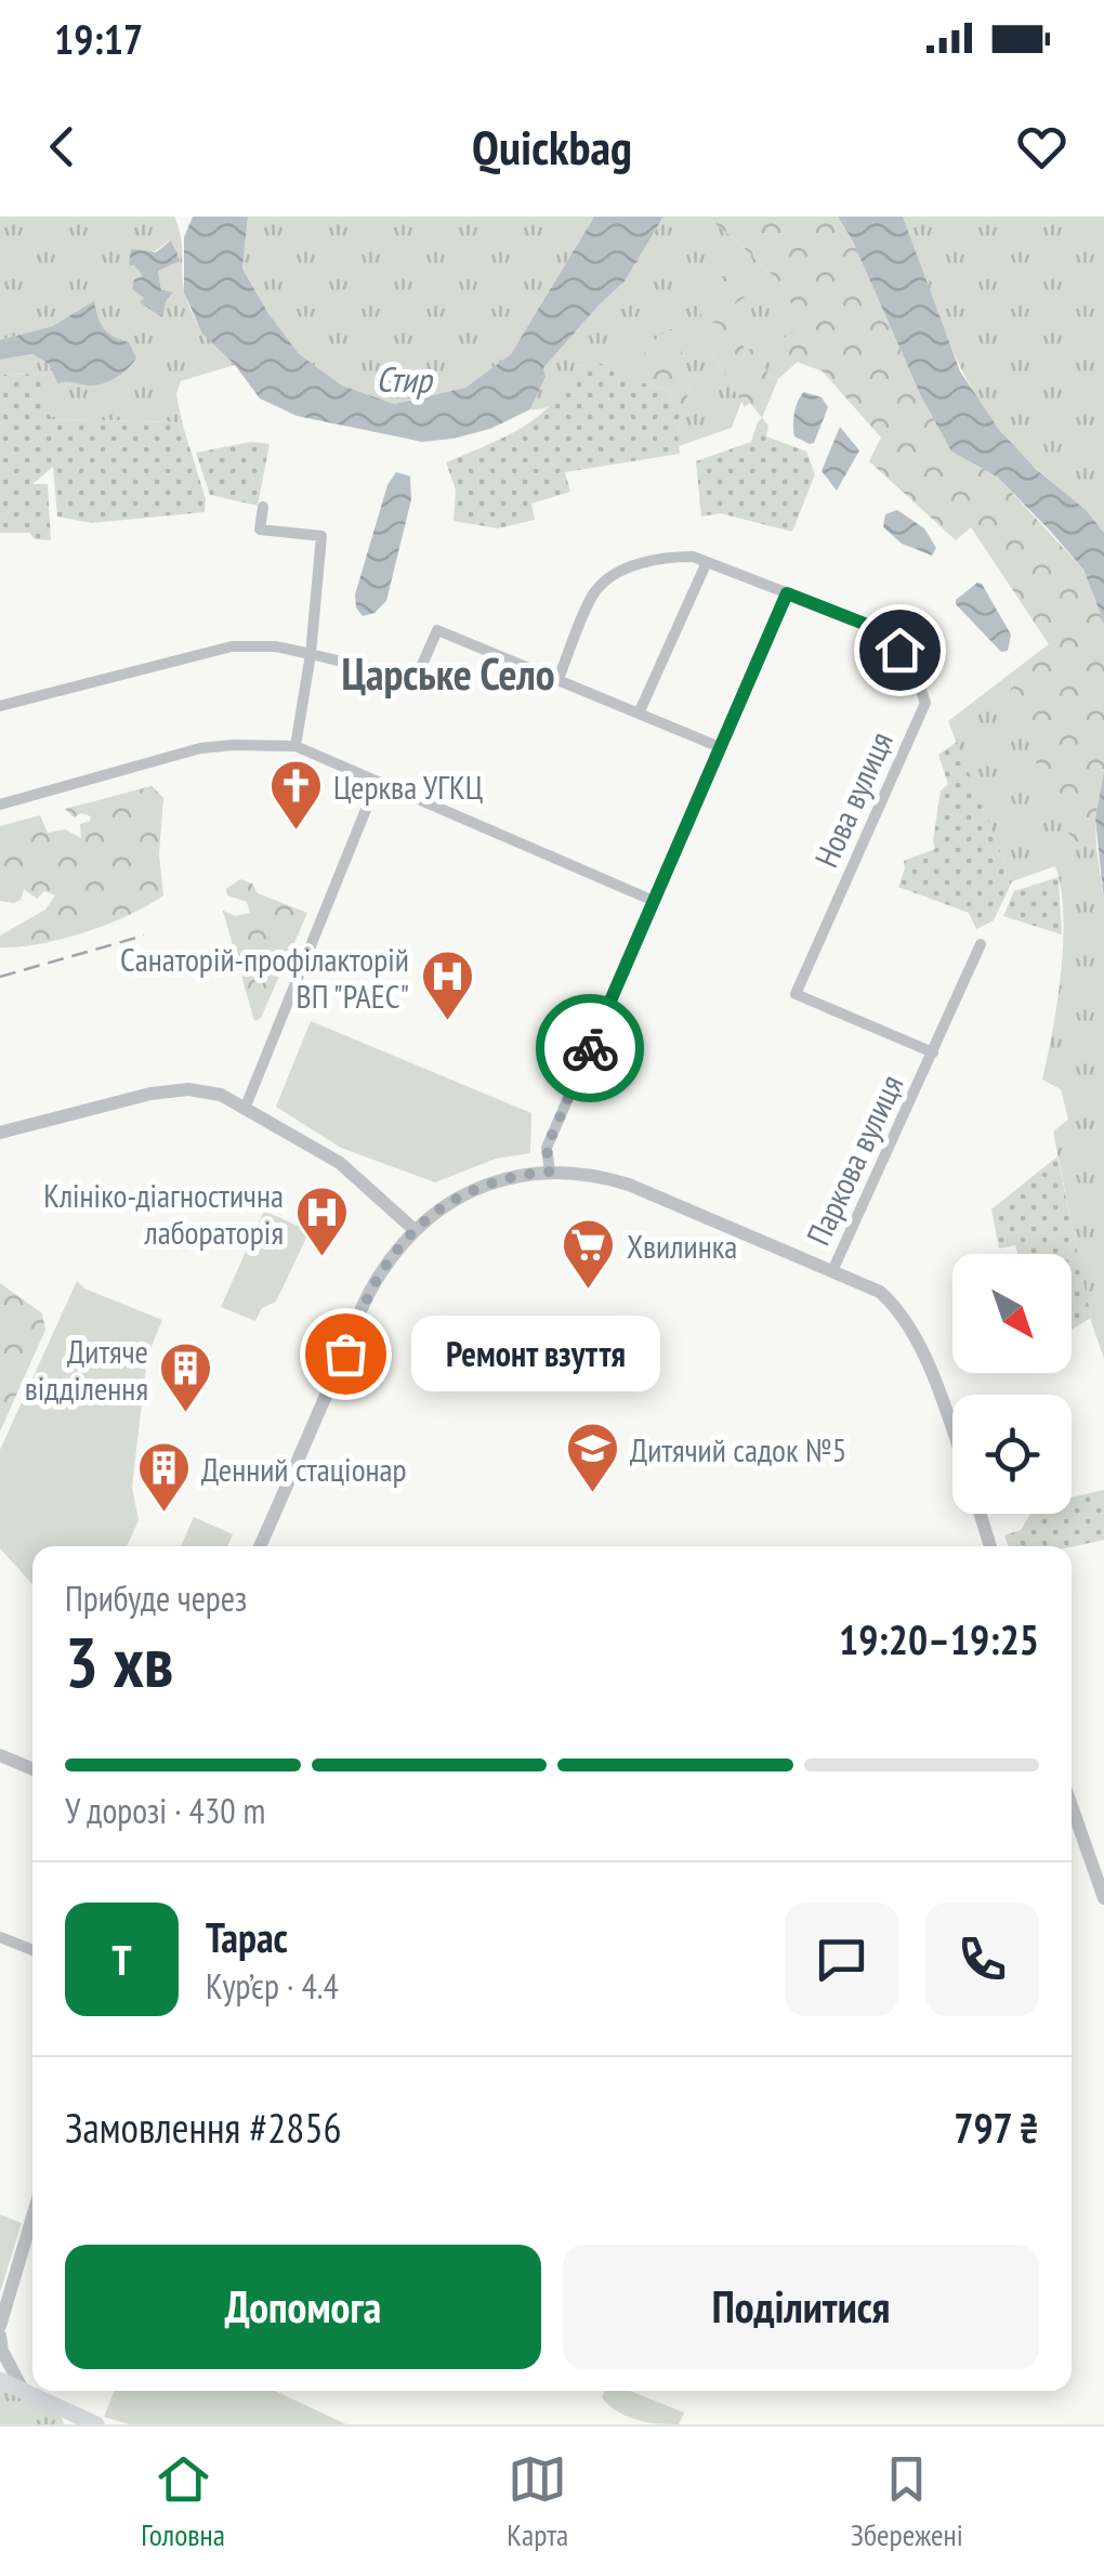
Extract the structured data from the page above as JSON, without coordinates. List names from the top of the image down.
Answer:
{
  "streets": {
    "street": ["Нова вулиця", "Паркова вулиця"]
  },
  "crossings": [
    ["Нова вулиця", "Паркова вулиця"]
  ],
  "districts": ["Царське Село"],
  "water": ["Стир"],
  "places": {
    "church": ["Церква УГКЦ"],
    "hospital": ["Санаторій-профілакторій ВП \"РАЕС\"", "Клініко-діагностична лабораторія"],
    "supermarket": ["Хвилинка"],
    "other": ["Ремонт взуття"],
    "building": ["Дитяче відділення", "Денний стаціонар"],
    "school or university": ["Дитячий садок №5"]
  },
  "north": "bottom right",
  "page": {
    "status": "19:17",
    "header": "Quickbag",
    "bubble": "Ремонт взуття",
    "heading": ["3 хв", "Прибуде через", "19:20–19:25"],
    "panel": [
      "Тарас",
      "Кур’єр · 4.4",
      "Замовлення #2856",
      "797 ₴"
    ],
    "bar": "У дорозі · 430 m",
    "round": "Т",
    "buttons": ["Допомога", "Поділитися"],
    "tabs": ["Головна", "Карта", "Збережені"]
  }
}
